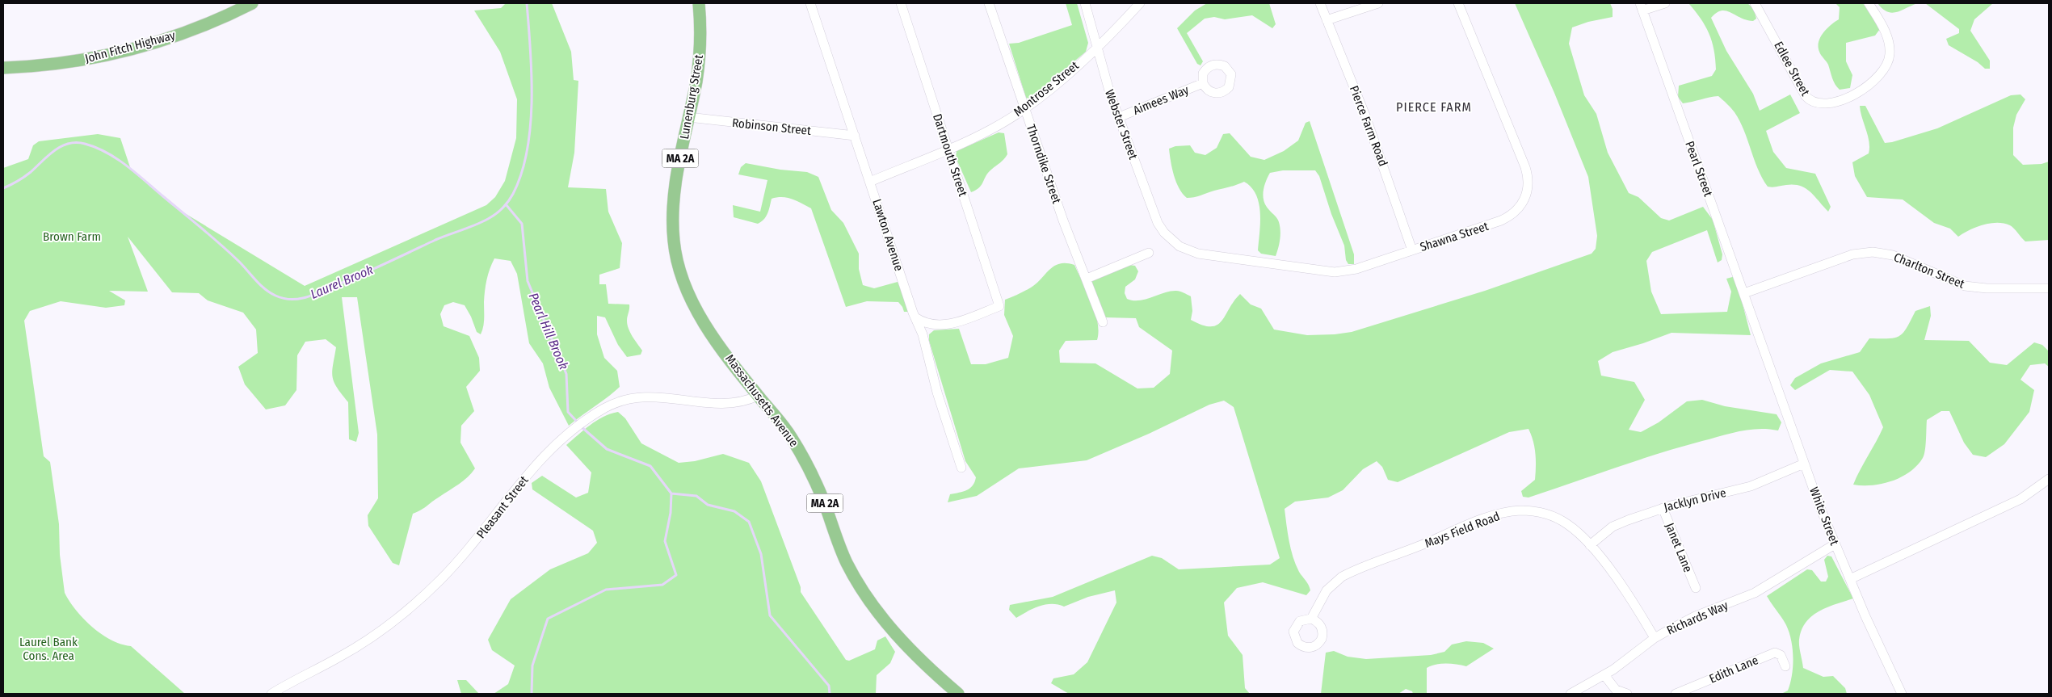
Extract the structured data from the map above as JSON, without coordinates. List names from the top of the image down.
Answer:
{
  "streets": {
    "main road": [
      "John Fitch Highway",
      "Lunenburg Street",
      "MA 2A",
      "Massachusetts Avenue"
    ],
    "street": [
      "Edlee Street",
      "Montrose Street",
      "Aimees Way",
      "Webster Street",
      "Pierce Farm Road",
      "Robinson Street",
      "Dartmouth Street",
      "Thorndike Street",
      "Pearl Street",
      "Lawton Avenue",
      "Shawna Street",
      "Charlton Street",
      "Jacklyn Drive",
      "Pleasant Street",
      "White Street",
      "Mays Field Road",
      "Janet Lane",
      "Richards Way",
      "Edith Lane"
    ]
  },
  "crossings": [
    ["Montrose Street", "Webster Street"],
    ["Montrose Street", "Dartmouth Street"],
    ["Montrose Street", "Thorndike Street"],
    ["Montrose Street", "Lawton Avenue"],
    ["Lunenburg Street", "Robinson Street"],
    ["Lunenburg Street", "Massachusetts Avenue"],
    ["Aimees Way", "Webster Street"],
    ["Webster Street", "Shawna Street"],
    ["Pierce Farm Road", "Shawna Street"],
    ["Robinson Street", "Lawton Avenue"],
    ["Dartmouth Street", "Lawton Avenue"],
    ["Pearl Street", "Charlton Street"],
    ["Pearl Street", "White Street"],
    ["Massachusetts Avenue", "Pleasant Street"],
    ["Jacklyn Drive", "White Street"],
    ["Jacklyn Drive", "Mays Field Road"],
    ["Jacklyn Drive", "Janet Lane"],
    ["White Street", "Richards Way"],
    ["Mays Field Road", "Richards Way"]
  ],
  "districts": ["PIERCE FARM"],
  "water": ["Laurel Brook", "Pearl Hill Brook"],
  "parks": ["Brown Farm", "Laurel Bank Cons. Area"]
}
